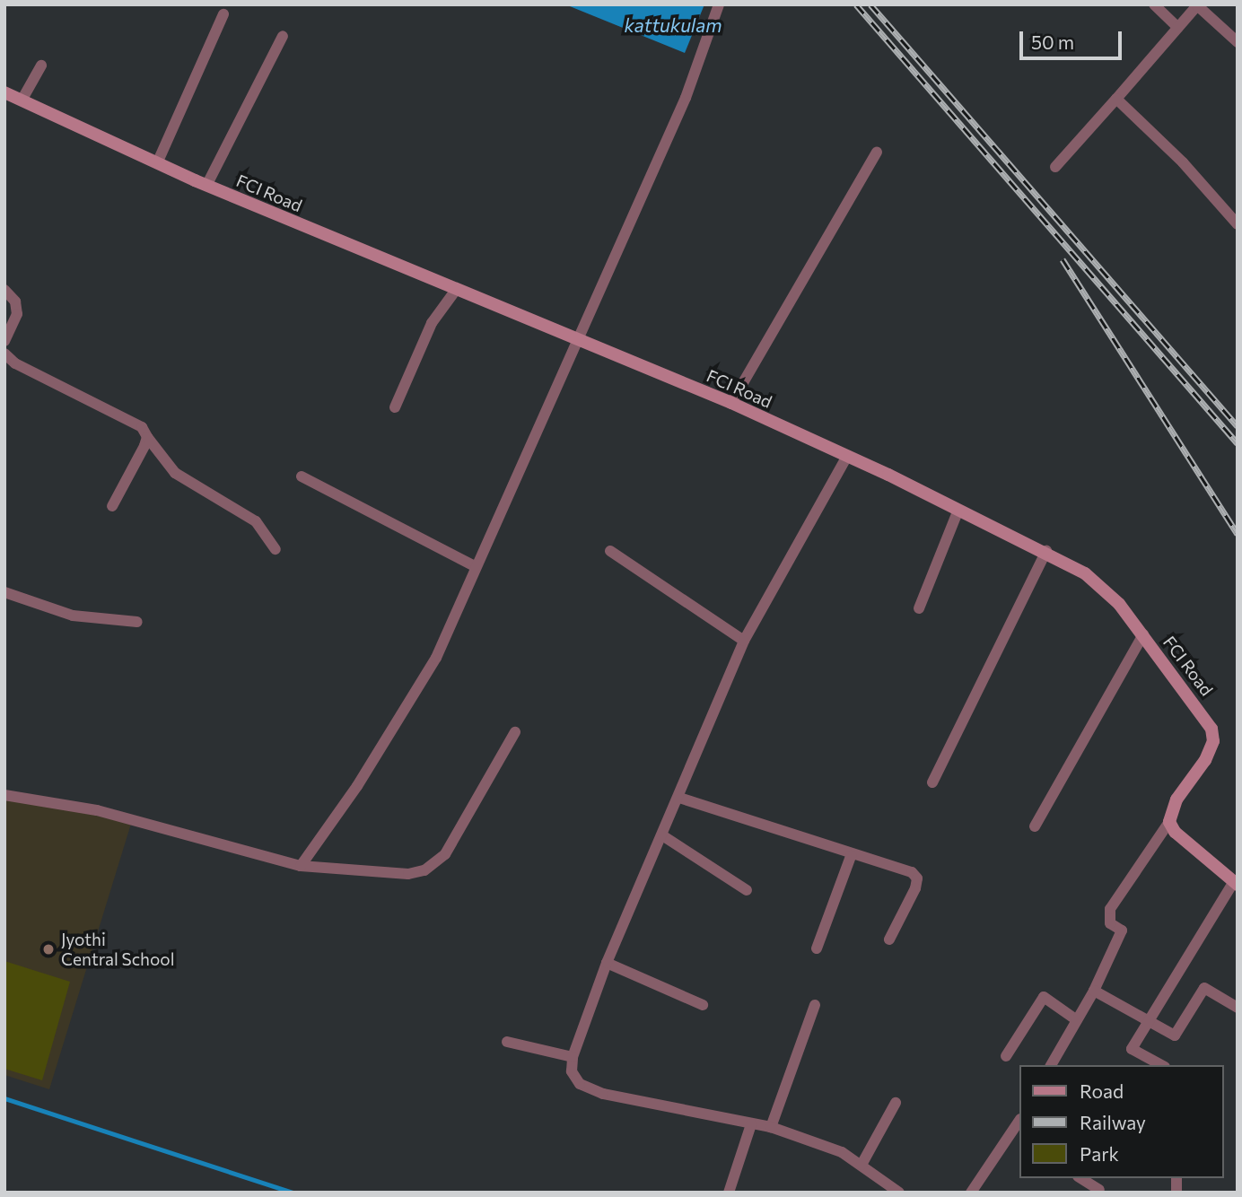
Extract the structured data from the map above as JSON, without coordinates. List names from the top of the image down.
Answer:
{
  "streets": {
    "street": ["FCI Road"]
  },
  "water": ["kattukulam"],
  "places": ["Jyothi Central School"],
  "legend": ["Road", "Railway", "Park"],
  "scale_bar": "50 m"
}
